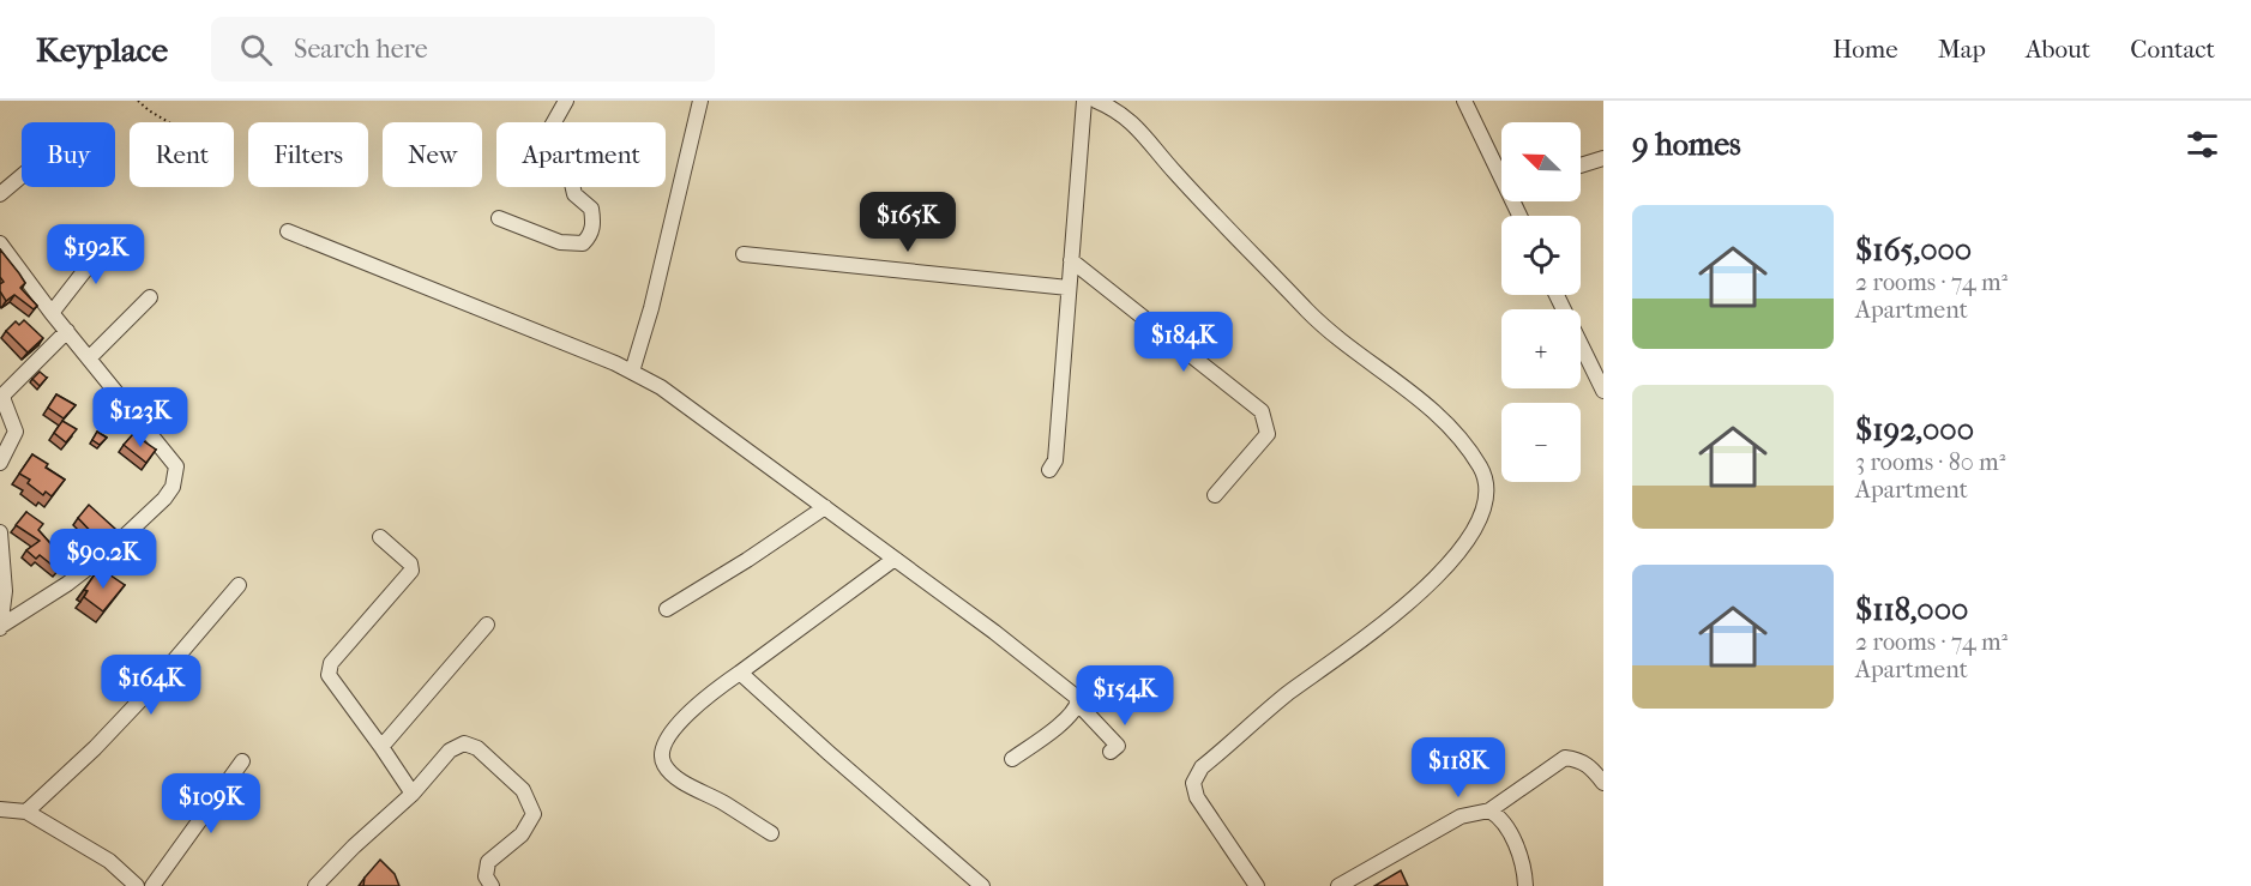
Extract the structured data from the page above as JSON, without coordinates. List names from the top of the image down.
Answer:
{
  "north": "top left",
  "page": {
    "header": "Keyplace",
    "search": "Search here",
    "nav": [
      "Home",
      "Map",
      "About",
      "Contact"
    ],
    "heading": "9 homes",
    "map_buttons": ["+", "−"],
    "chip": [
      "Buy",
      "Rent",
      "Filters",
      "New",
      "Apartment"
    ],
    "list": [
      {
        "name": "$165,000",
        "note": "2 rooms · 74 m² · Apartment"
      },
      {
        "name": "$192,000",
        "note": "3 rooms · 80 m² · Apartment"
      },
      {
        "name": "$118,000",
        "note": "2 rooms · 74 m² · Apartment"
      }
    ],
    "price": [
      "$165K",
      "$192K",
      "$184K",
      "$123K",
      "$90.2K",
      "$164K",
      "$154K",
      "$118K",
      "$109K"
    ]
  }
}
